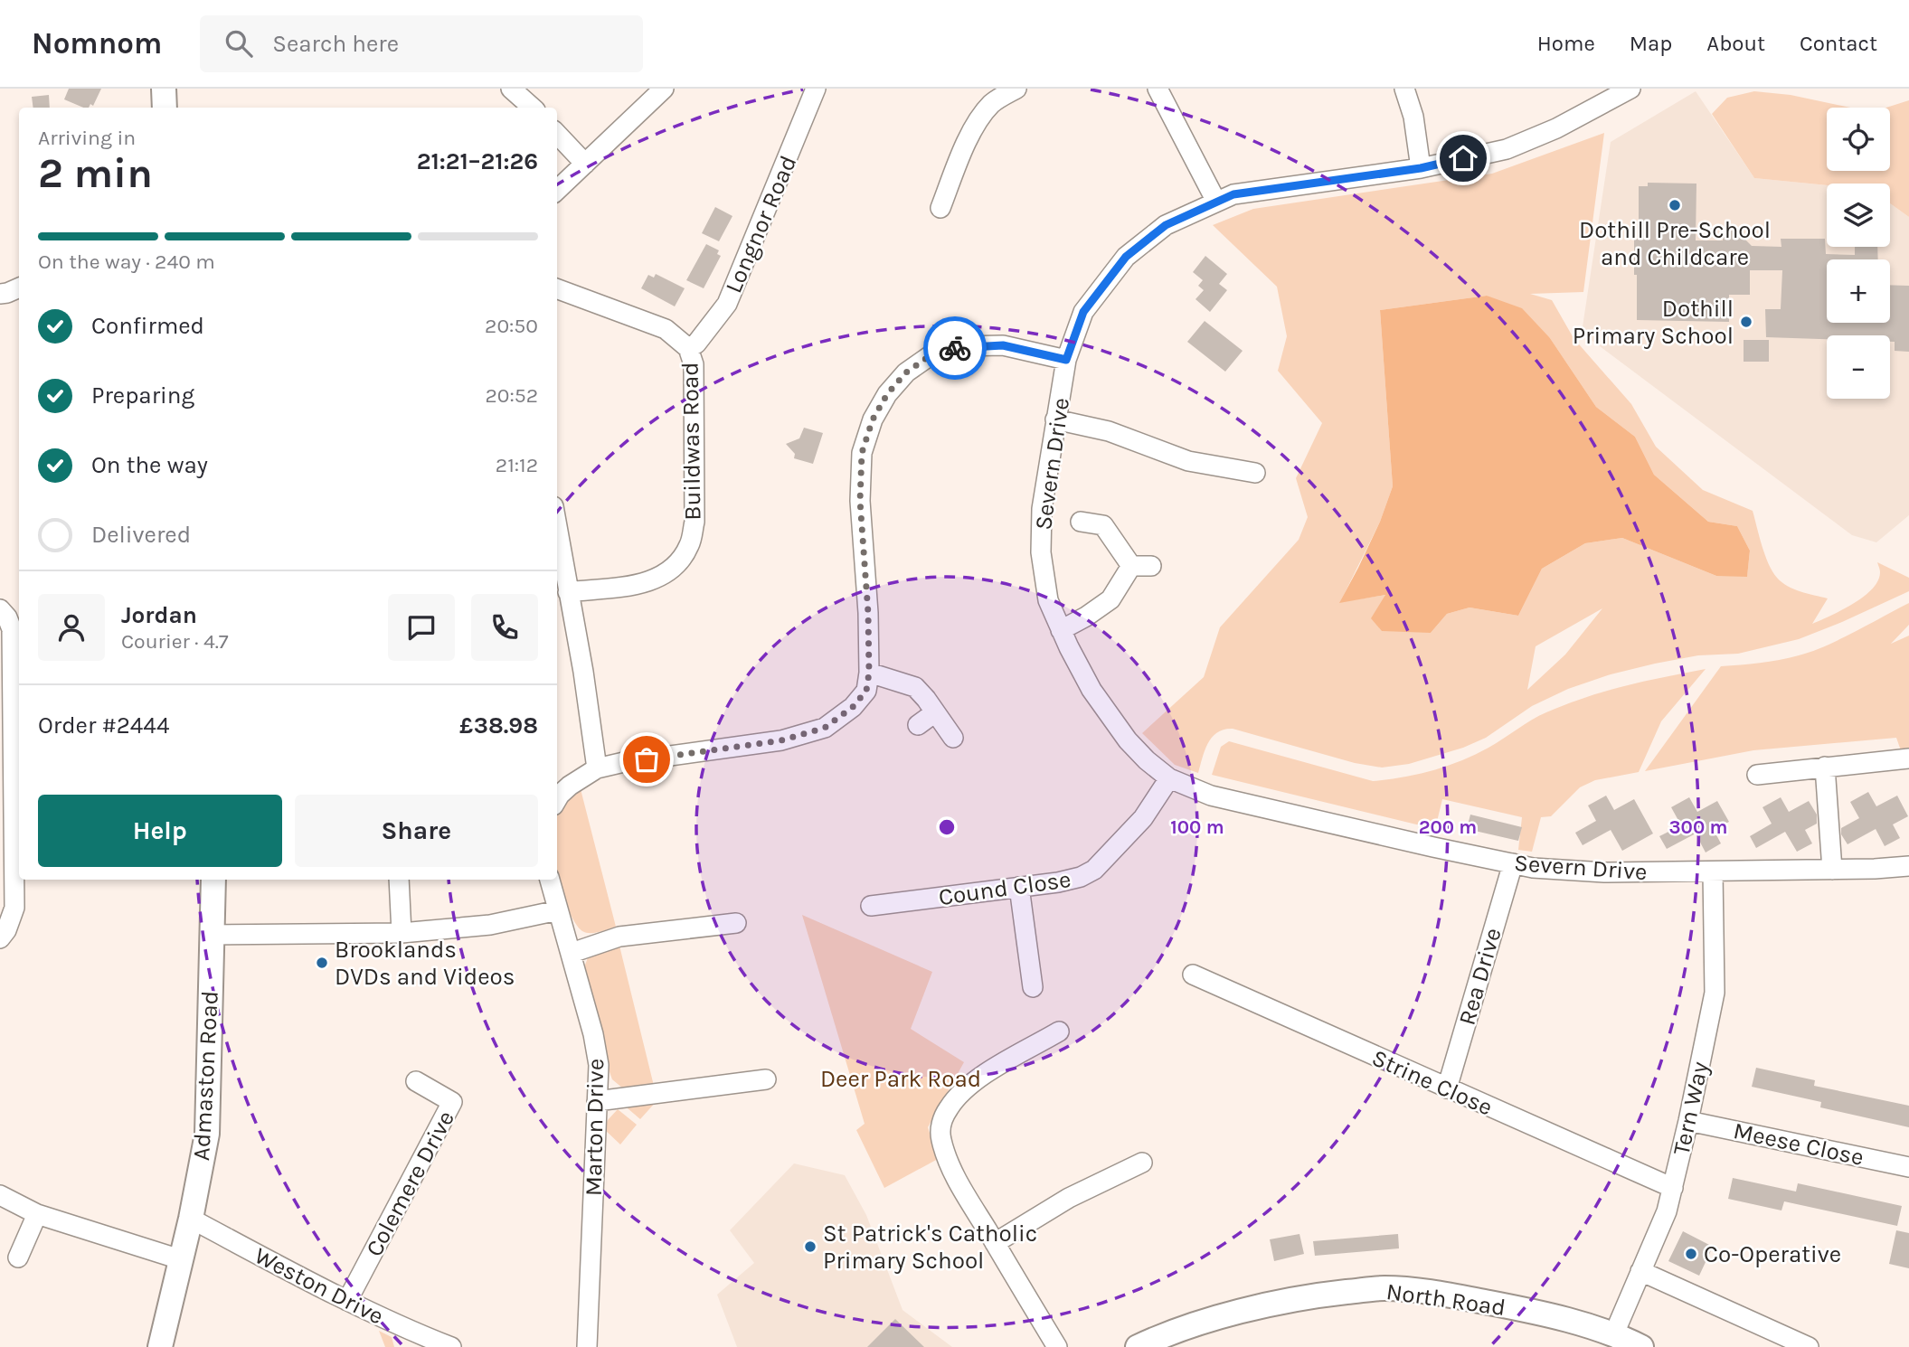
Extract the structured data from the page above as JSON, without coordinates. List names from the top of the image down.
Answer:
{
  "streets": {
    "street": [
      "Longnor Road",
      "Buildwas Road",
      "Severn Drive",
      "Cound Close",
      "Rea Drive",
      "Admaston Road",
      "Strine Close",
      "Tern Way",
      "Marton Drive",
      "Meese Close",
      "Colemere Drive",
      "Weston Drive",
      "North Road"
    ]
  },
  "crossings": [
    ["Longnor Road", "Buildwas Road"],
    ["Severn Drive", "Cound Close"],
    ["Severn Drive", "Rea Drive"],
    ["Severn Drive", "Tern Way"],
    ["Rea Drive", "Strine Close"],
    ["Admaston Road", "Weston Drive"],
    ["Strine Close", "Tern Way"],
    ["Tern Way", "Meese Close"],
    ["Tern Way", "North Road"],
    ["Colemere Drive", "Weston Drive"]
  ],
  "parks": ["Deer Park Road"],
  "places": [
    "Dothill Pre-School and Childcare",
    "Dothill Primary School",
    "Brooklands DVDs and Videos",
    "St Patrick's Catholic Primary School",
    "Co-Operative"
  ],
  "page": {
    "header": "Nomnom",
    "search": "Search here",
    "nav": [
      "Home",
      "Map",
      "About",
      "Contact"
    ],
    "map_buttons": ["+", "−"],
    "heading": ["2 min", "Arriving in", "21:21–21:26"],
    "panel": [
      "Jordan",
      "Courier · 4.7",
      "Order #2444",
      "£38.98"
    ],
    "bar": "On the way · 240 m",
    "list": [
      ["Confirmed", "20:50"],
      ["Preparing", "20:52"],
      ["On the way", "21:12"],
      "Delivered"
    ],
    "buttons": ["Help", "Share"]
  },
  "rings": ["100 m", "200 m", "300 m"]
}
